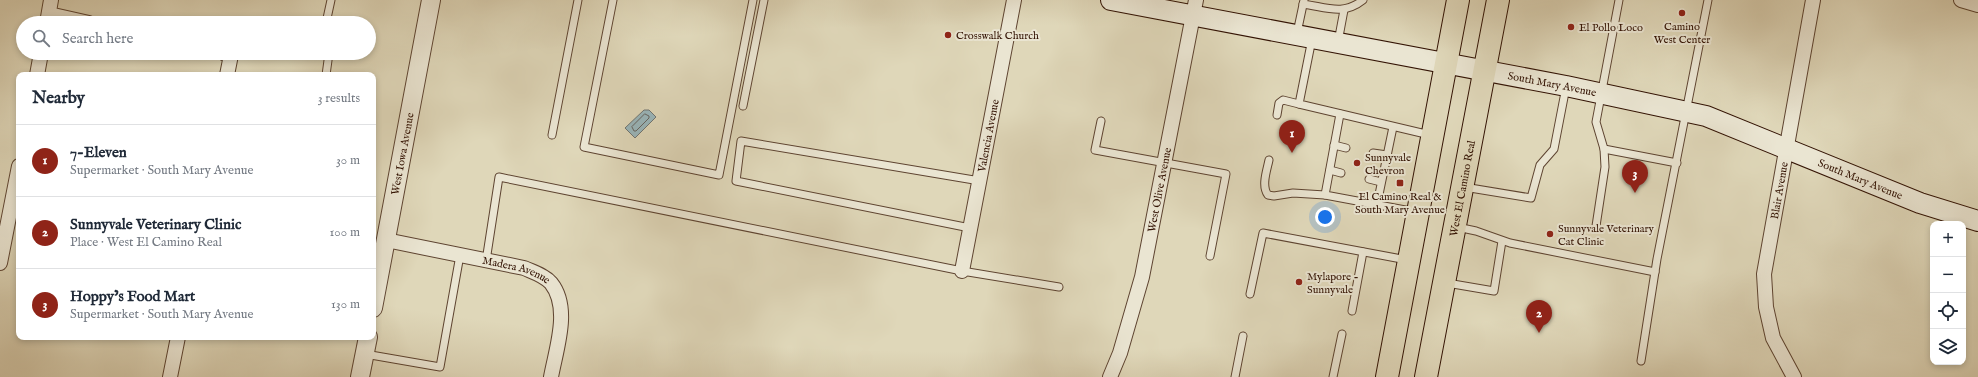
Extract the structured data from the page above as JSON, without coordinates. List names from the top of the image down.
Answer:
{
  "streets": {
    "main road": ["South Mary Avenue", "West El Camino Real"],
    "street": [
      "Valencia Avenue",
      "West Iowa Avenue",
      "West Olive Avenue",
      "Blair Avenue",
      "Madera Avenue"
    ]
  },
  "crossings": [
    ["South Mary Avenue", "West El Camino Real"],
    ["South Mary Avenue", "West Olive Avenue"],
    ["South Mary Avenue", "Blair Avenue"],
    ["West Iowa Avenue", "Madera Avenue"]
  ],
  "places": {
    "other": [
      "Camino West Center",
      "El Pollo Loco",
      "Crosswalk Church",
      "Sunnyvale Chevron",
      "Sunnyvale Veterinary Cat Clinic",
      "Mylapore - Sunnyvale"
    ],
    "transit": ["El Camino Real & South Mary Avenue"]
  },
  "page": {
    "search": "Search here",
    "heading": ["Nearby", "3 results"],
    "pins": ["1", "3", "2"],
    "list": [
      {
        "mark": "1",
        "name": "7-Eleven",
        "note": "Supermarket · South Mary Avenue",
        "value": "30 m"
      },
      {
        "mark": "2",
        "name": "Sunnyvale Veterinary Clinic",
        "note": "Place · West El Camino Real",
        "value": "100 m"
      },
      {
        "mark": "3",
        "name": "Hoppy’s Food Mart",
        "note": "Supermarket · South Mary Avenue",
        "value": "130 m"
      }
    ],
    "map_buttons": ["+", "−"]
  }
}
